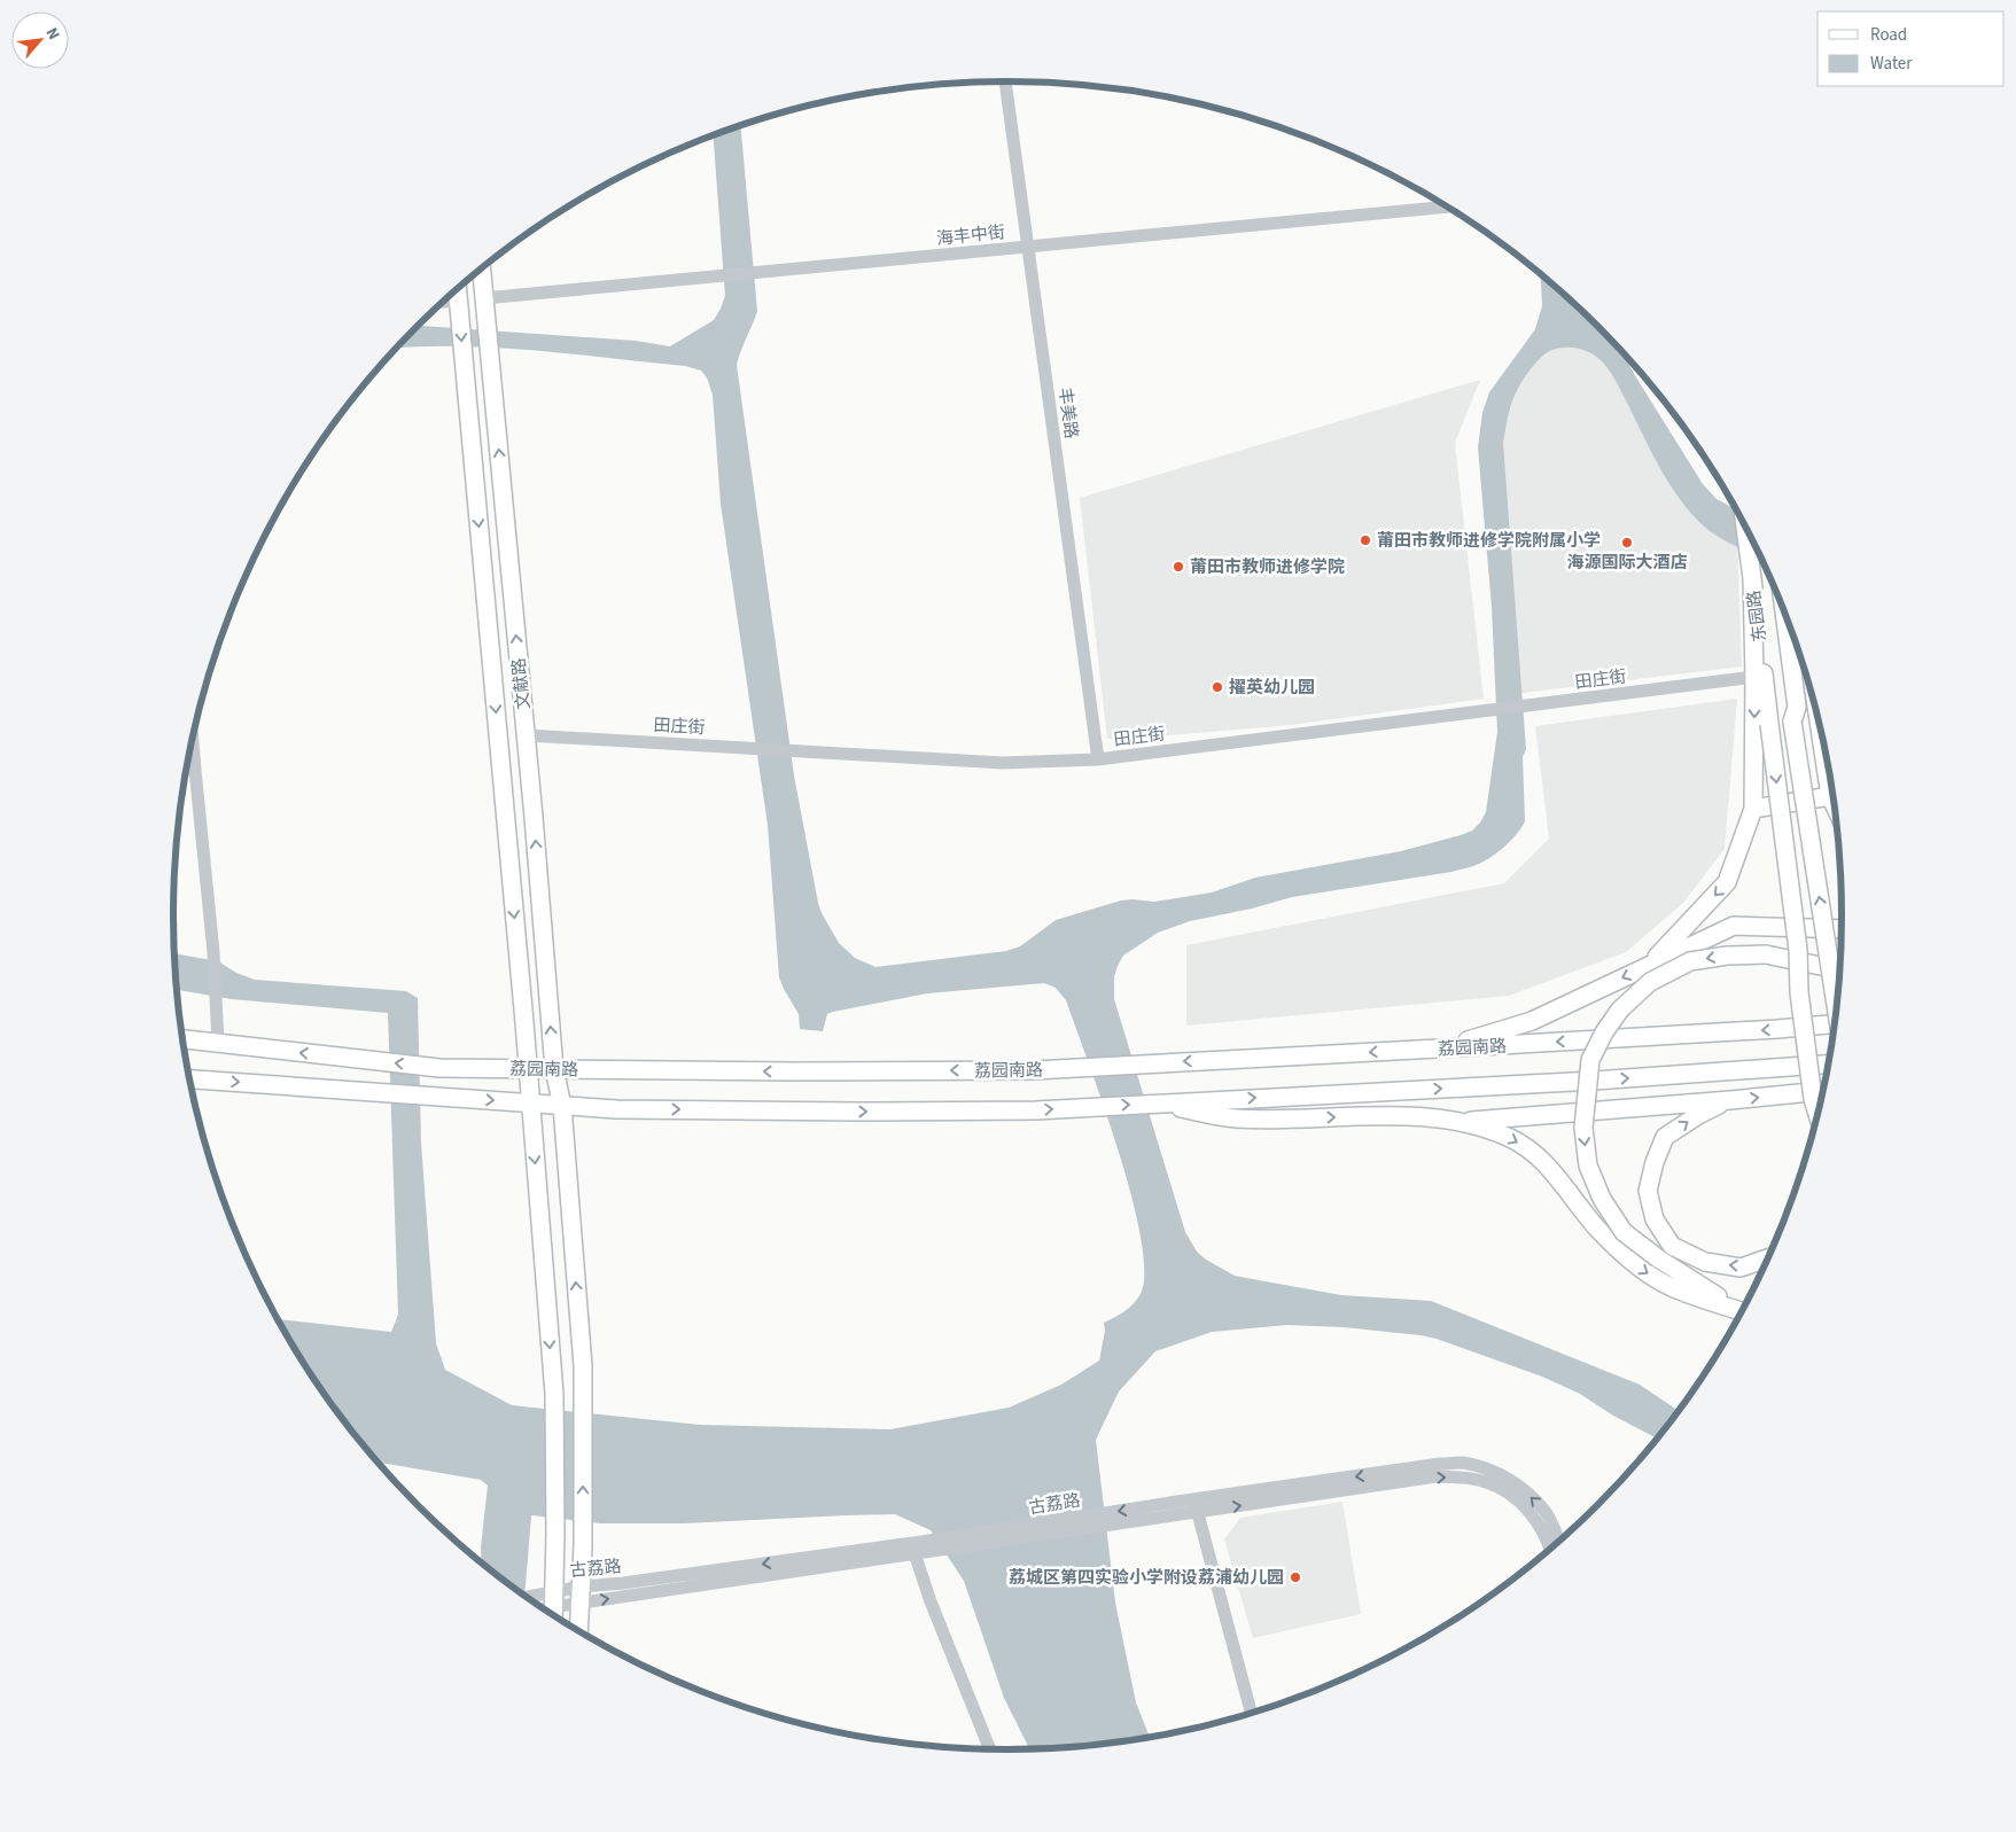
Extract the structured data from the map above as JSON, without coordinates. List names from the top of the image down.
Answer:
{
  "streets": {
    "main road": ["东园路", "文献路", "荔园南路"],
    "street": [
      "海丰中街",
      "丰美路",
      "田庄街",
      "古荔路"
    ]
  },
  "crossings": [
    ["海丰中街", "丰美路"],
    ["海丰中街", "文献路"],
    ["丰美路", "田庄街"],
    ["田庄街", "文献路"],
    ["文献路", "荔园南路"],
    ["文献路", "古荔路"]
  ],
  "places": [
    "莆田市教师进修学院附属小学",
    "海源国际大酒店",
    "莆田市教师进修学院",
    "擢英幼儿园",
    "荔城区第四实验小学附设荔浦幼儿园"
  ],
  "legend": ["Road", "Water"],
  "north": "top right"
}
